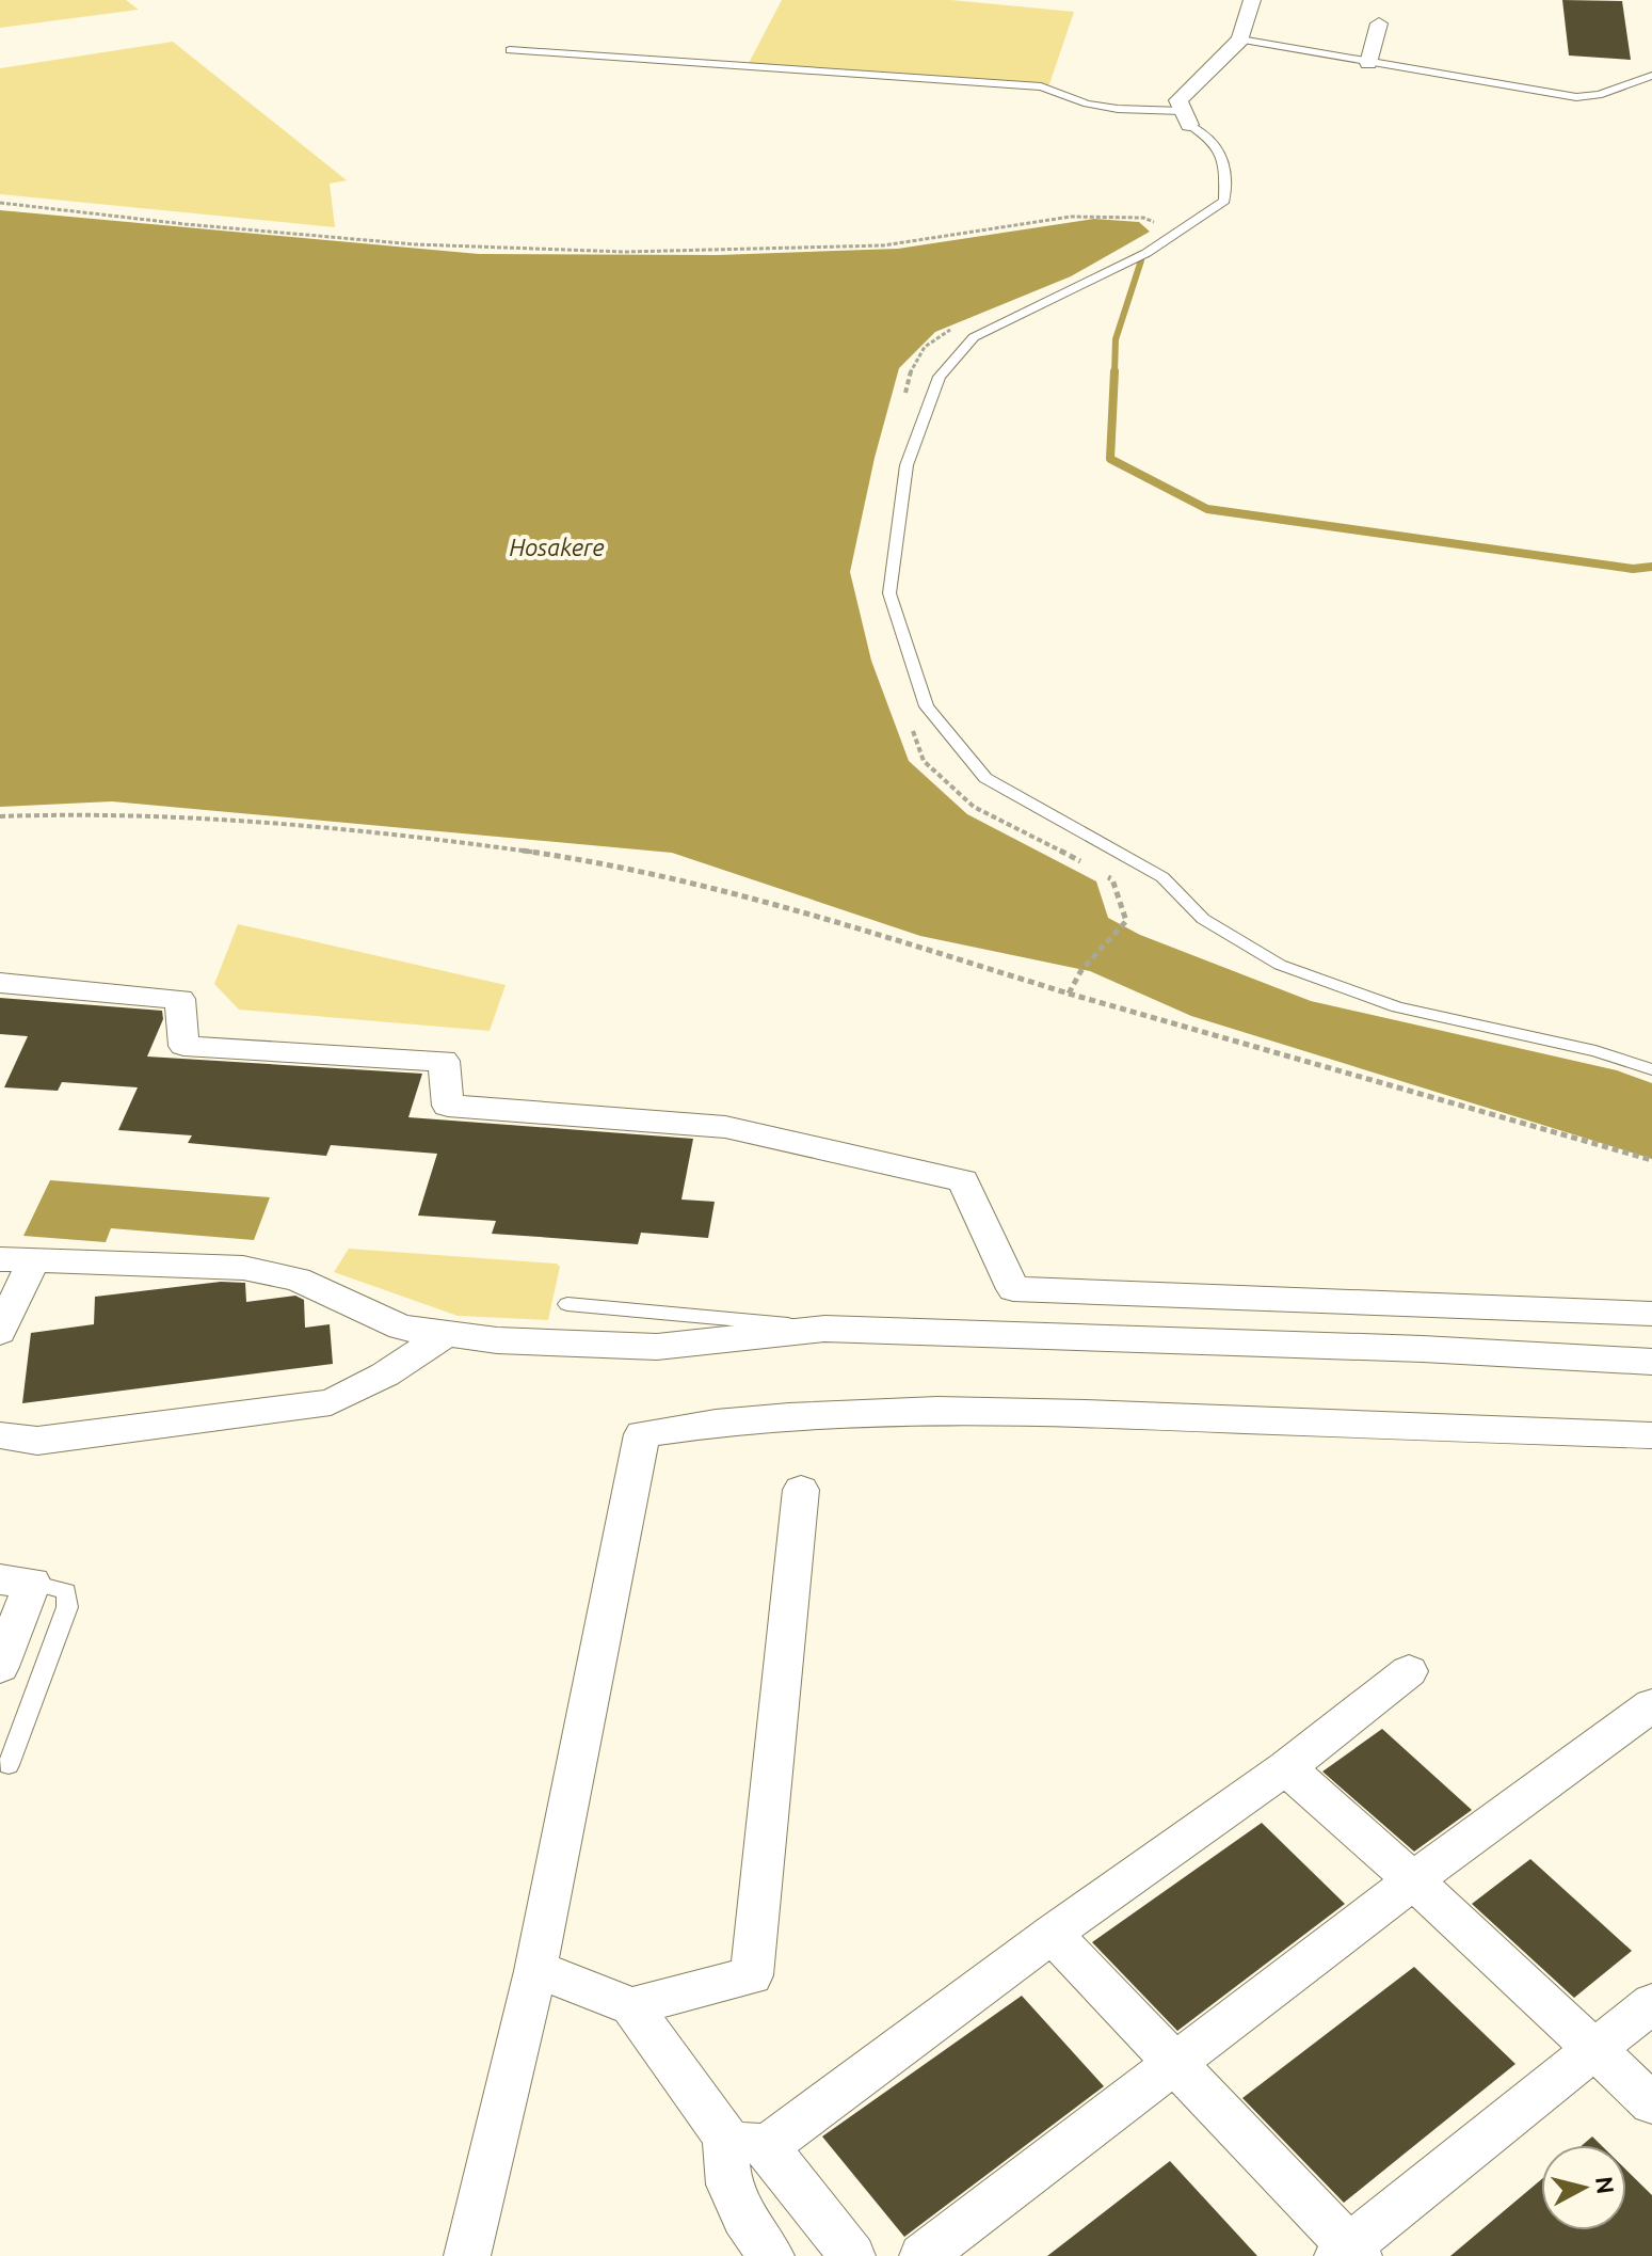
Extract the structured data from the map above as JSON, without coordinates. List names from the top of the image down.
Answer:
{
  "water": ["Hosakere"],
  "north": "right"
}
